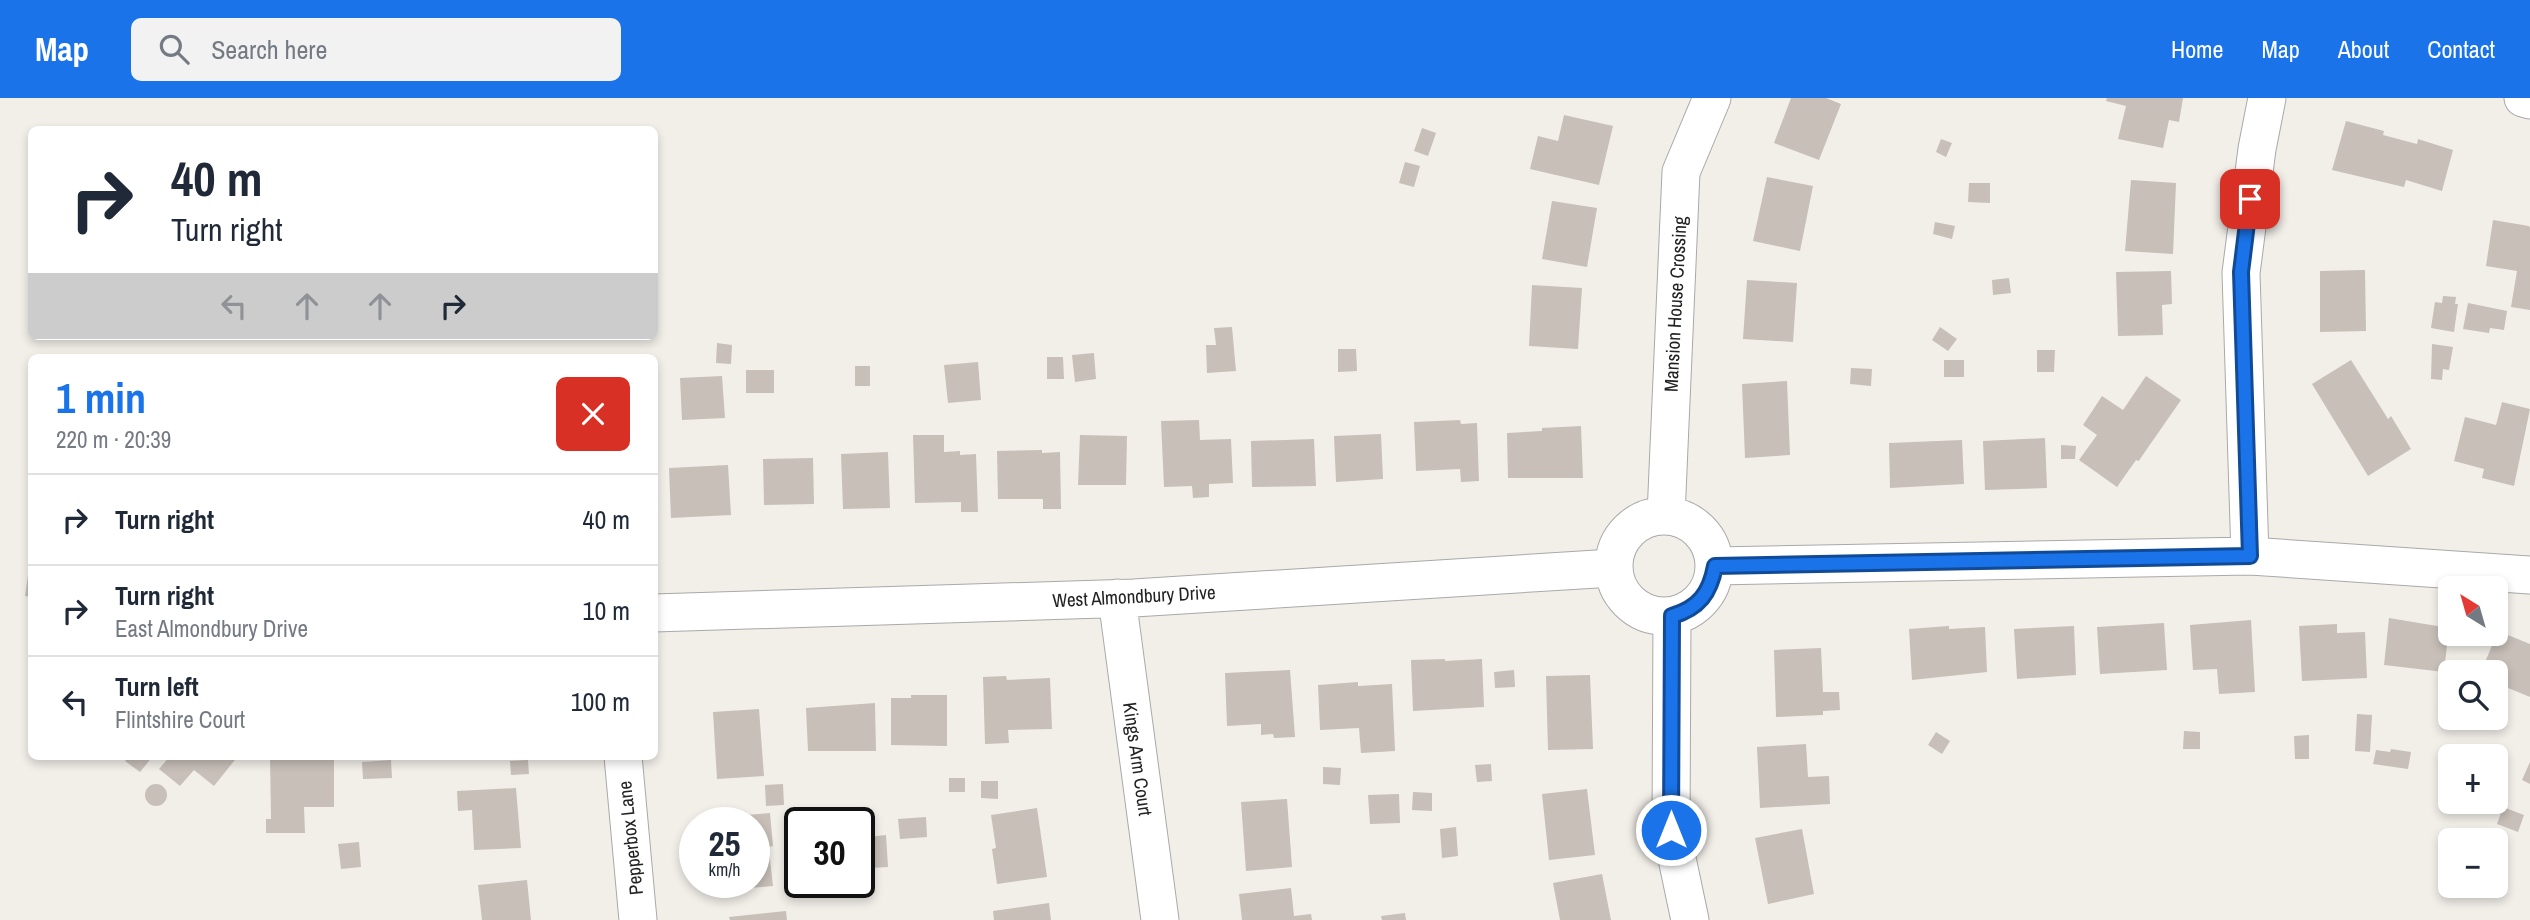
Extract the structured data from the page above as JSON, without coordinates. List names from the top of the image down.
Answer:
{
  "streets": {
    "street": [
      "Mansion House Crossing",
      "West Almondbury Drive",
      "Kings Arm Court",
      "Pepperbox Lane"
    ]
  },
  "crossings": [
    ["Mansion House Crossing", "West Almondbury Drive"],
    ["West Almondbury Drive", "Kings Arm Court"]
  ],
  "north": "top left",
  "page": {
    "header": "Map",
    "search": "Search here",
    "nav": [
      "Home",
      "Map",
      "About",
      "Contact"
    ],
    "turn": ["40 m", "Turn right"],
    "heading": ["1 min", "220 m · 20:39"],
    "list": [
      {
        "name": "Turn right",
        "value": "40 m"
      },
      {
        "name": "Turn right",
        "note": "East Almondbury Drive",
        "value": "10 m"
      },
      {
        "name": "Turn left",
        "note": "Flintshire Court",
        "value": "100 m"
      }
    ],
    "map_buttons": ["+", "−"],
    "speed": "25 km/h",
    "limit": "30"
  }
}
